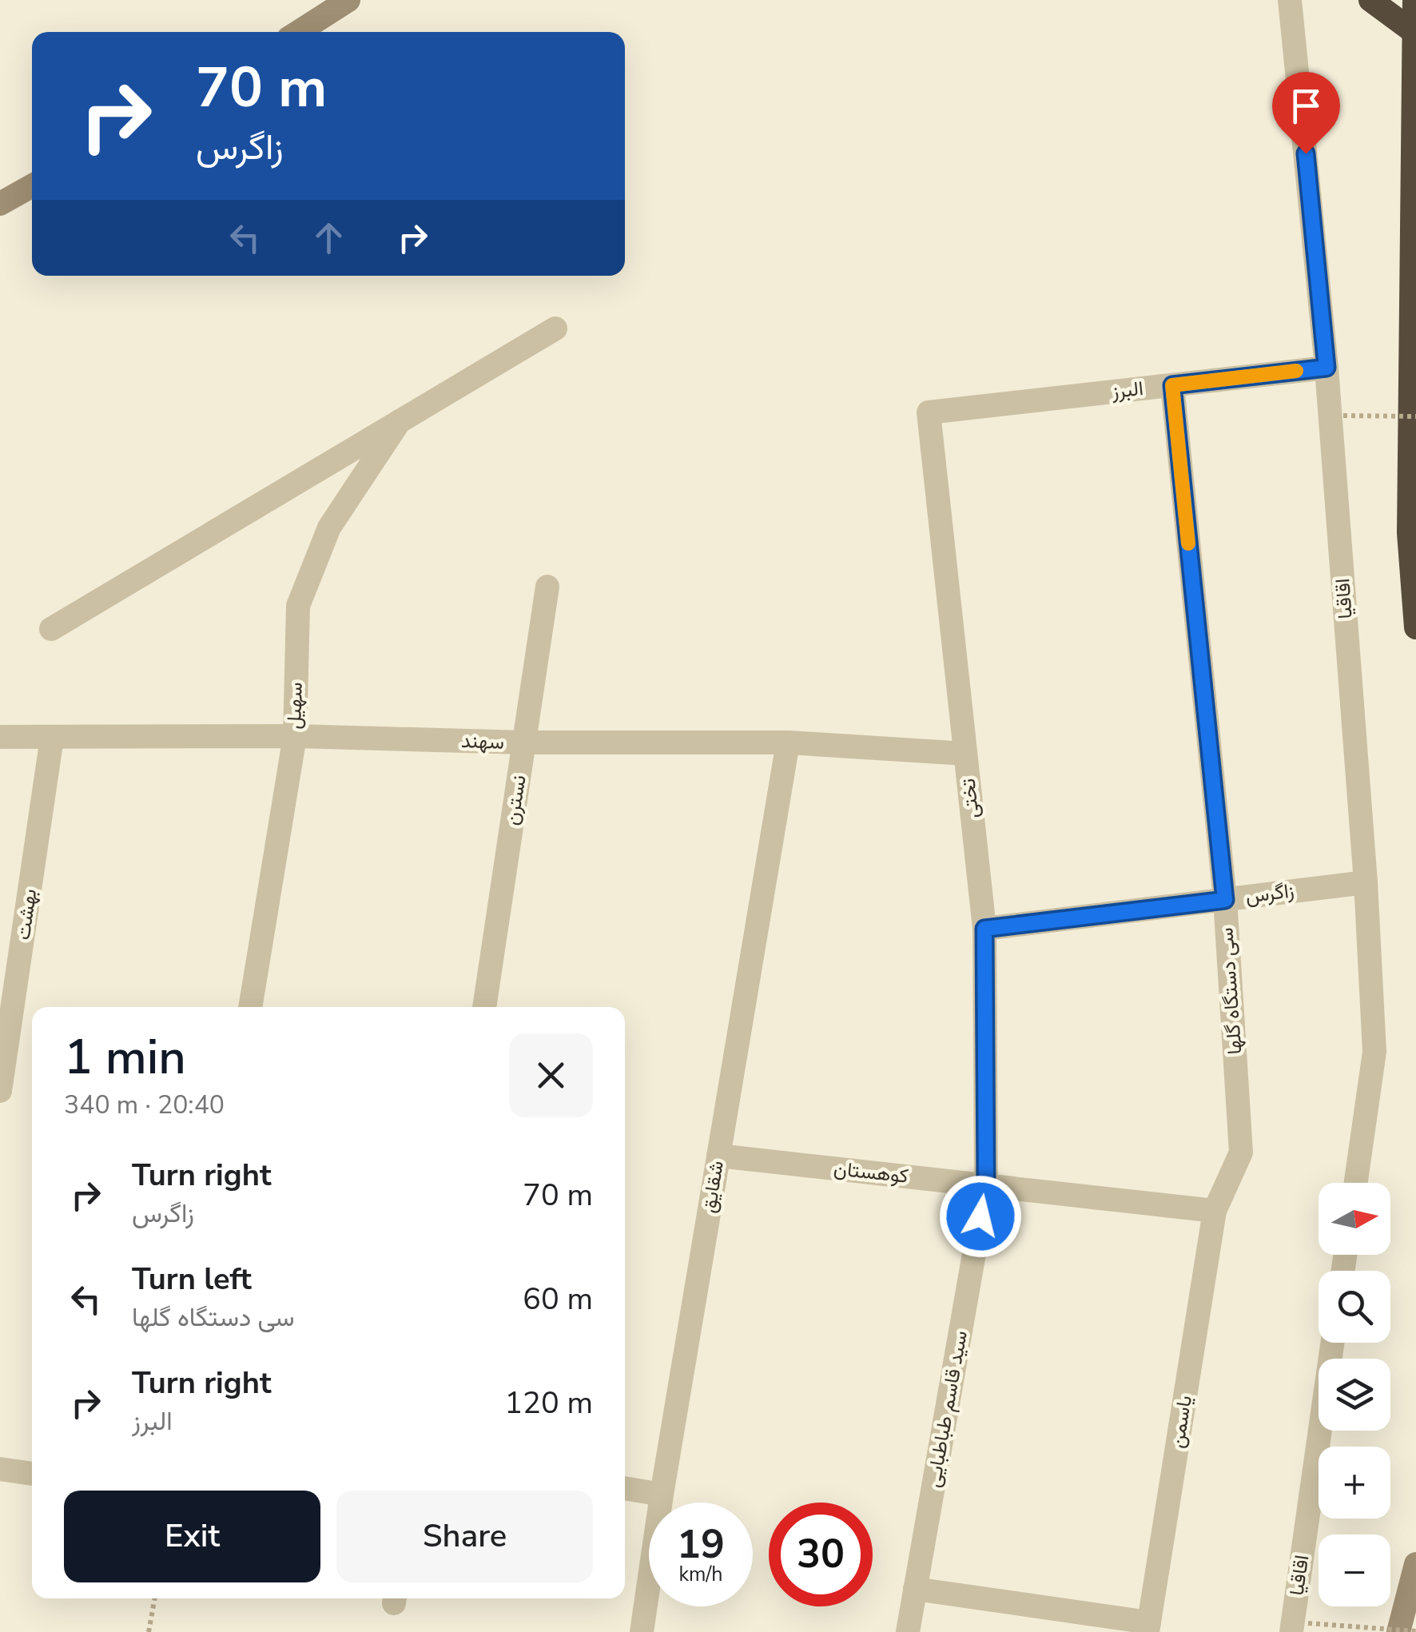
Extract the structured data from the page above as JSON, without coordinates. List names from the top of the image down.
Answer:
{
  "streets": {
    "street": [
      "البرز",
      "اقاقیا",
      "سهیل",
      "سهند",
      "تختی",
      "نسترن",
      "زاگرس",
      "بهشت",
      "سی دستگاه گلها",
      "کوهستان",
      "شقایق",
      "سید قاسم طباطبایی",
      "یاسمن"
    ]
  },
  "crossings": [
    ["البرز", "اقاقیا"],
    ["البرز", "تختی"],
    ["البرز", "سی دستگاه گلها"],
    ["اقاقیا", "زاگرس"],
    ["سهیل", "سهند"],
    ["سهند", "تختی"],
    ["سهند", "نسترن"],
    ["سهند", "بهشت"],
    ["سهند", "شقایق"],
    ["تختی", "زاگرس"],
    ["تختی", "کوهستان"],
    ["تختی", "سید قاسم طباطبایی"],
    ["زاگرس", "سی دستگاه گلها"],
    ["سی دستگاه گلها", "کوهستان"],
    ["سی دستگاه گلها", "یاسمن"],
    ["کوهستان", "شقایق"],
    ["کوهستان", "سید قاسم طباطبایی"],
    ["کوهستان", "یاسمن"]
  ],
  "north": "right",
  "page": {
    "turn": ["70 m", "زاگرس"],
    "heading": ["1 min", "340 m · 20:40"],
    "list": [
      {
        "name": "Turn right",
        "note": "زاگرس",
        "value": "70 m"
      },
      {
        "name": "Turn left",
        "note": "سی دستگاه گلها",
        "value": "60 m"
      },
      {
        "name": "Turn right",
        "note": "البرز",
        "value": "120 m"
      }
    ],
    "map_buttons": ["+", "−"],
    "buttons": ["Exit", "Share"],
    "speed": "19 km/h",
    "limit": "30"
  }
}
